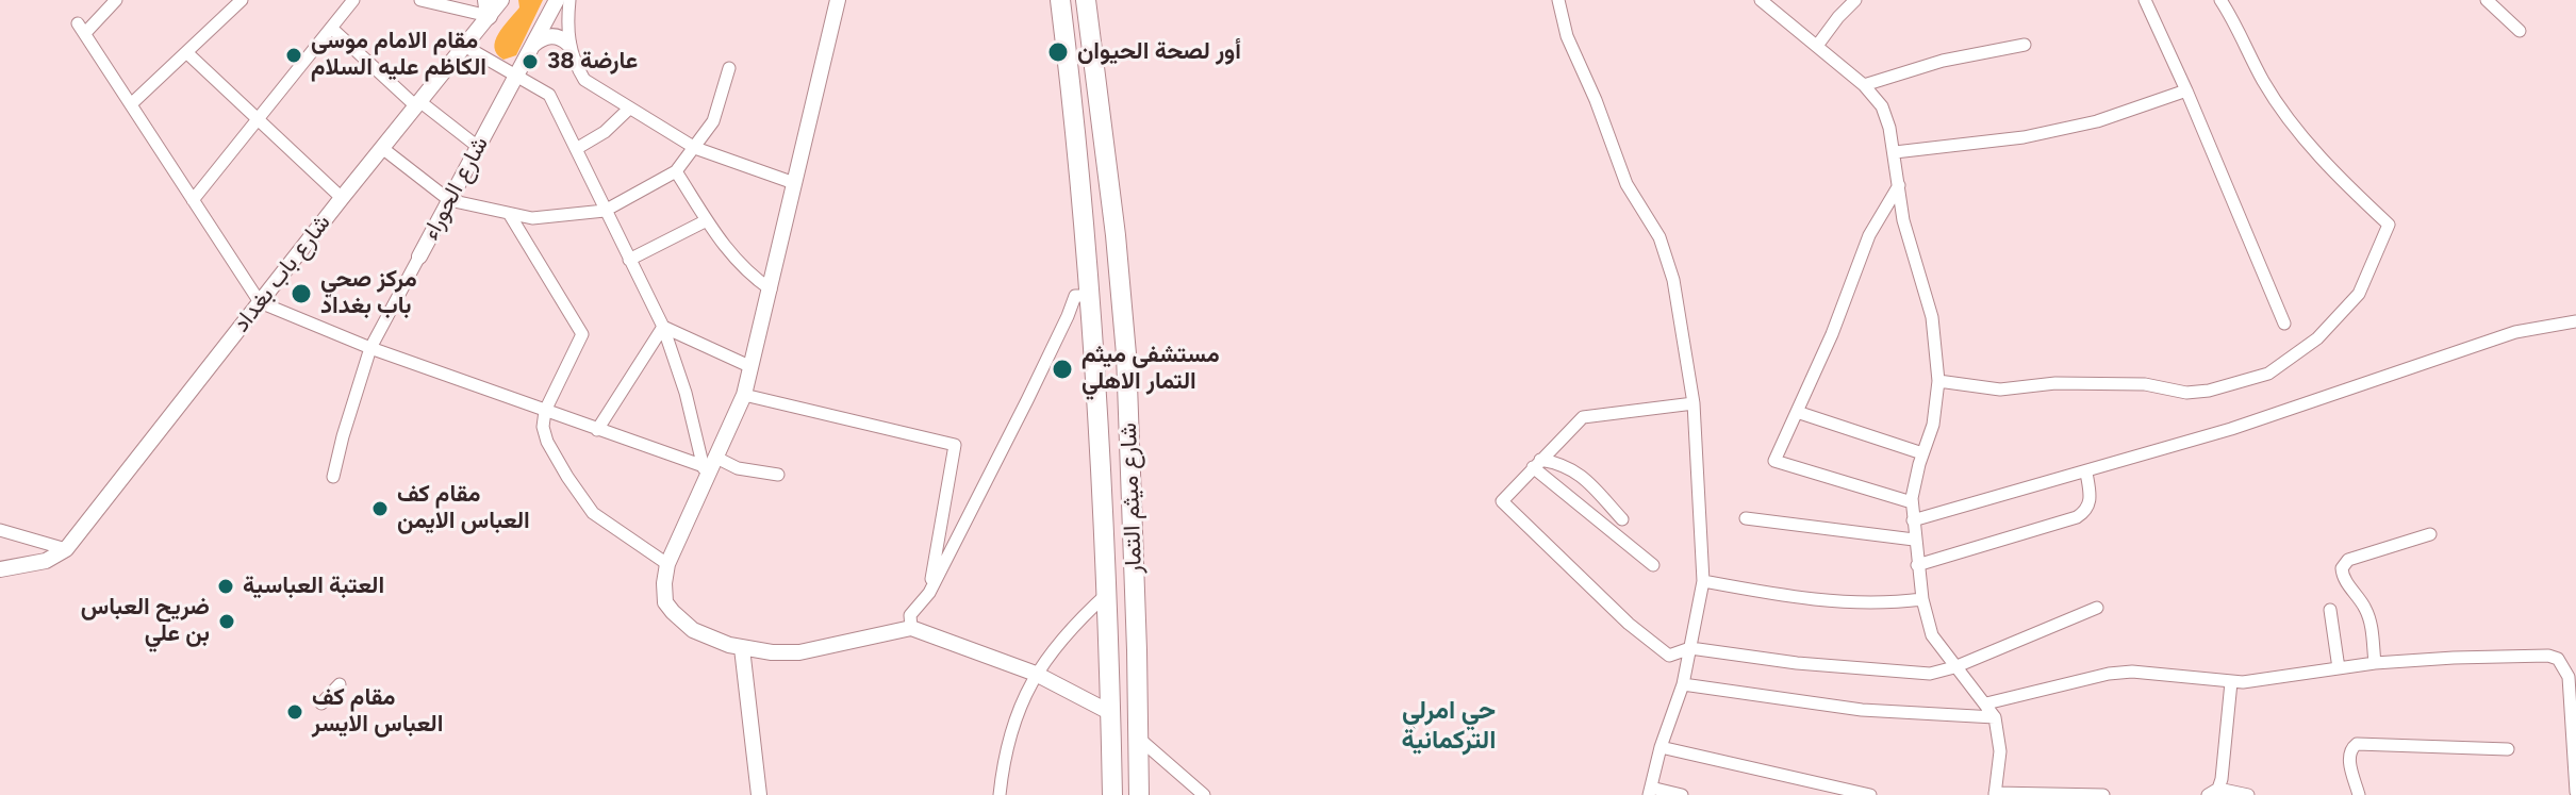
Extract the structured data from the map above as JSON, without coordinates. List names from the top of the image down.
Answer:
{
  "streets": {
    "highway": ["شارع ميثم التمار"],
    "street": ["شارع الحوراء", "شارع باب بغداد"]
  },
  "districts": ["حي امرلي التركمانية"],
  "places": [
    "أور لصحة الحيوان",
    "مقام الامام موسى الكاظم عليه السلام",
    "عارضة 38",
    "مركز صحي باب بغداد",
    "مستشفى ميثم التمار الاهلي",
    "مقام كف العباس الايمن",
    "العتبة العباسية",
    "ضريح العباس بن علي",
    "مقام كف العباس الايسر"
  ]
}
